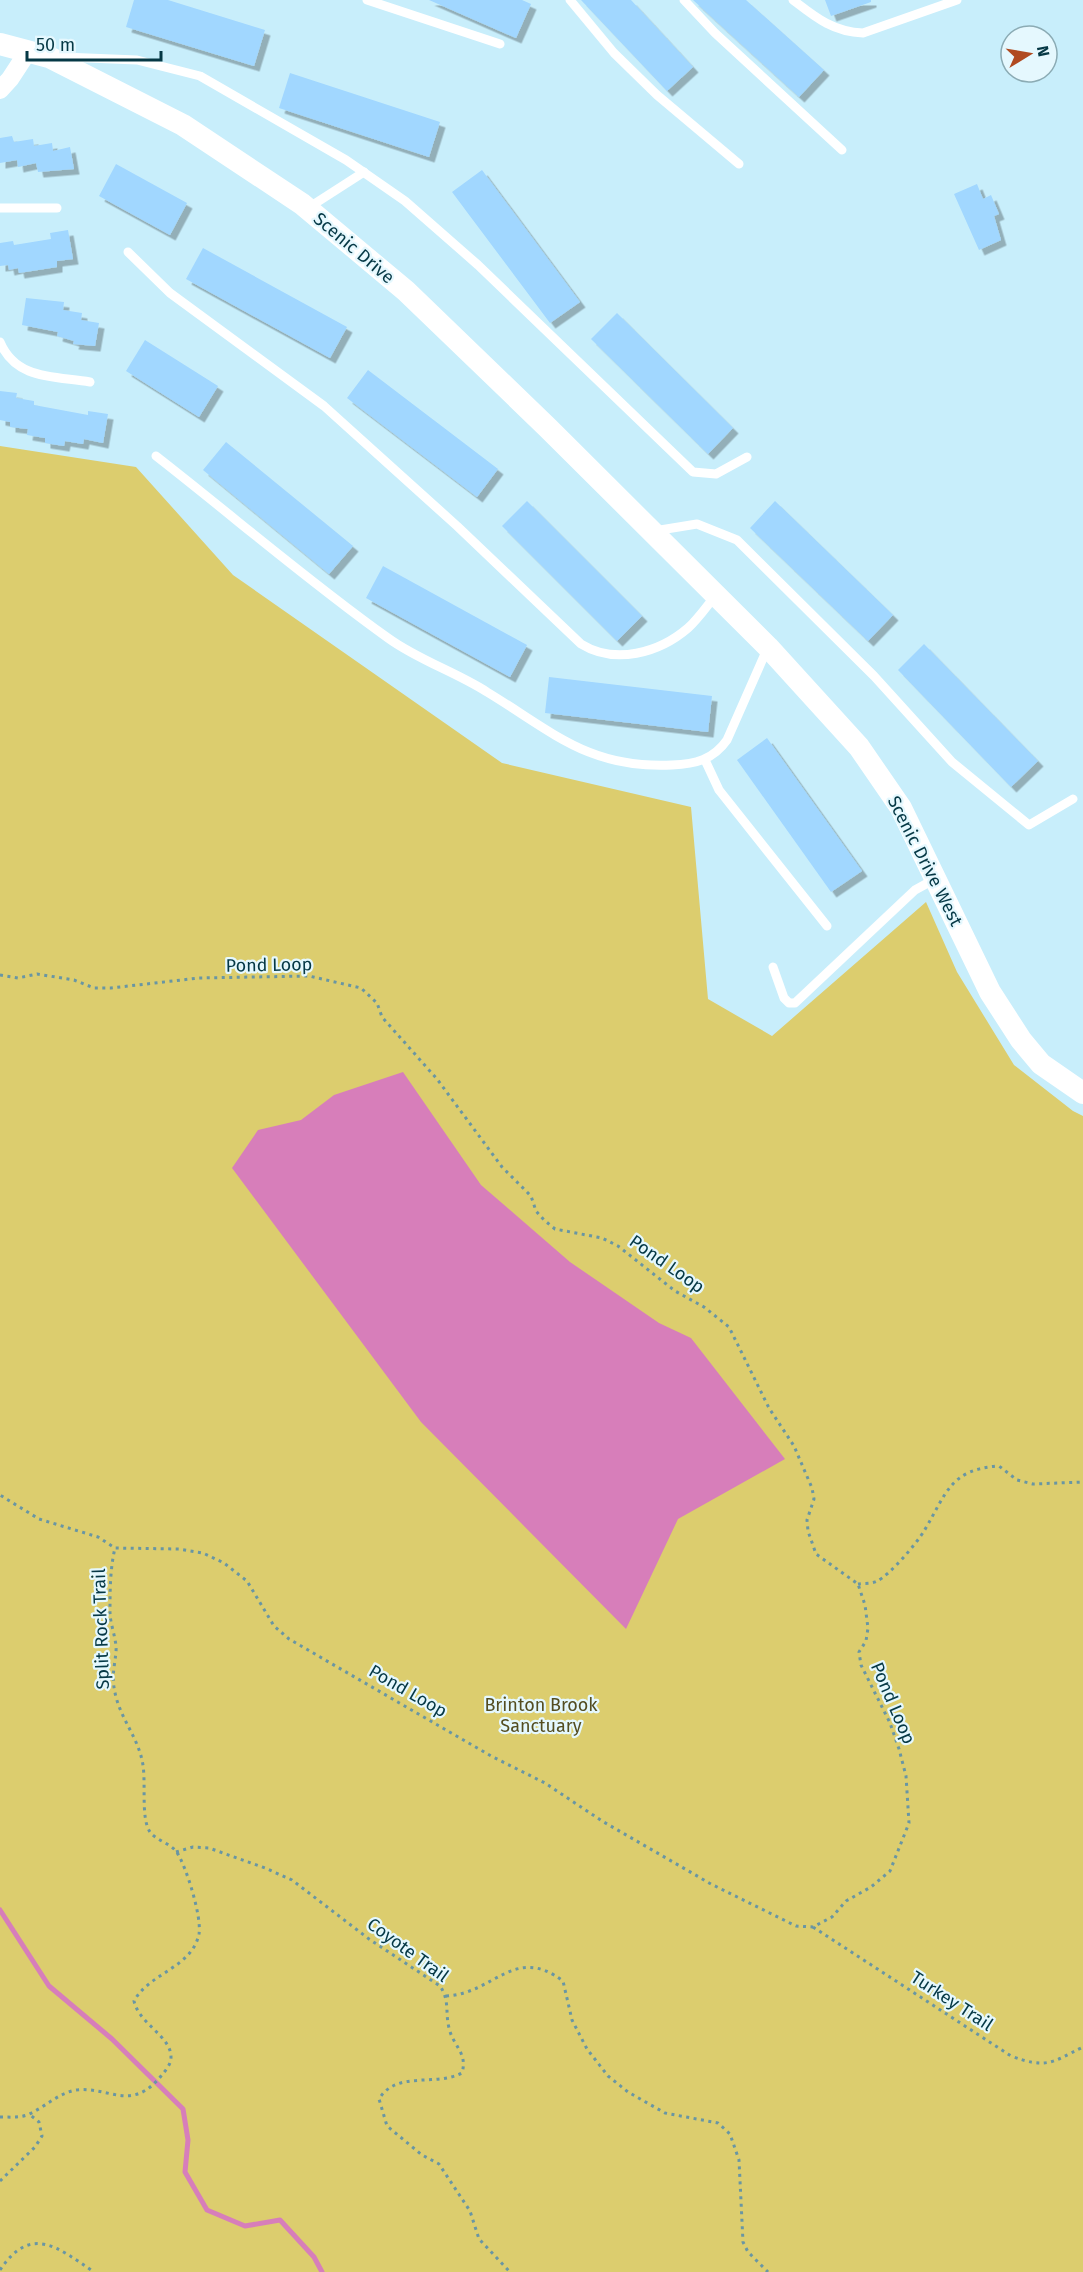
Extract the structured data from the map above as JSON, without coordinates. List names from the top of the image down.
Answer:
{
  "streets": {
    "street": ["Scenic Drive", "Scenic Drive West"],
    "path": [
      "Pond Loop",
      "Split Rock Trail",
      "Coyote Trail",
      "Turkey Trail"
    ]
  },
  "crossings": [
    ["Scenic Drive", "Scenic Drive West"],
    ["Pond Loop", "Split Rock Trail"],
    ["Pond Loop", "Turkey Trail"],
    ["Split Rock Trail", "Coyote Trail"]
  ],
  "parks": ["Brinton Brook Sanctuary"],
  "scale_bar": "50 m",
  "north": "right"
}
